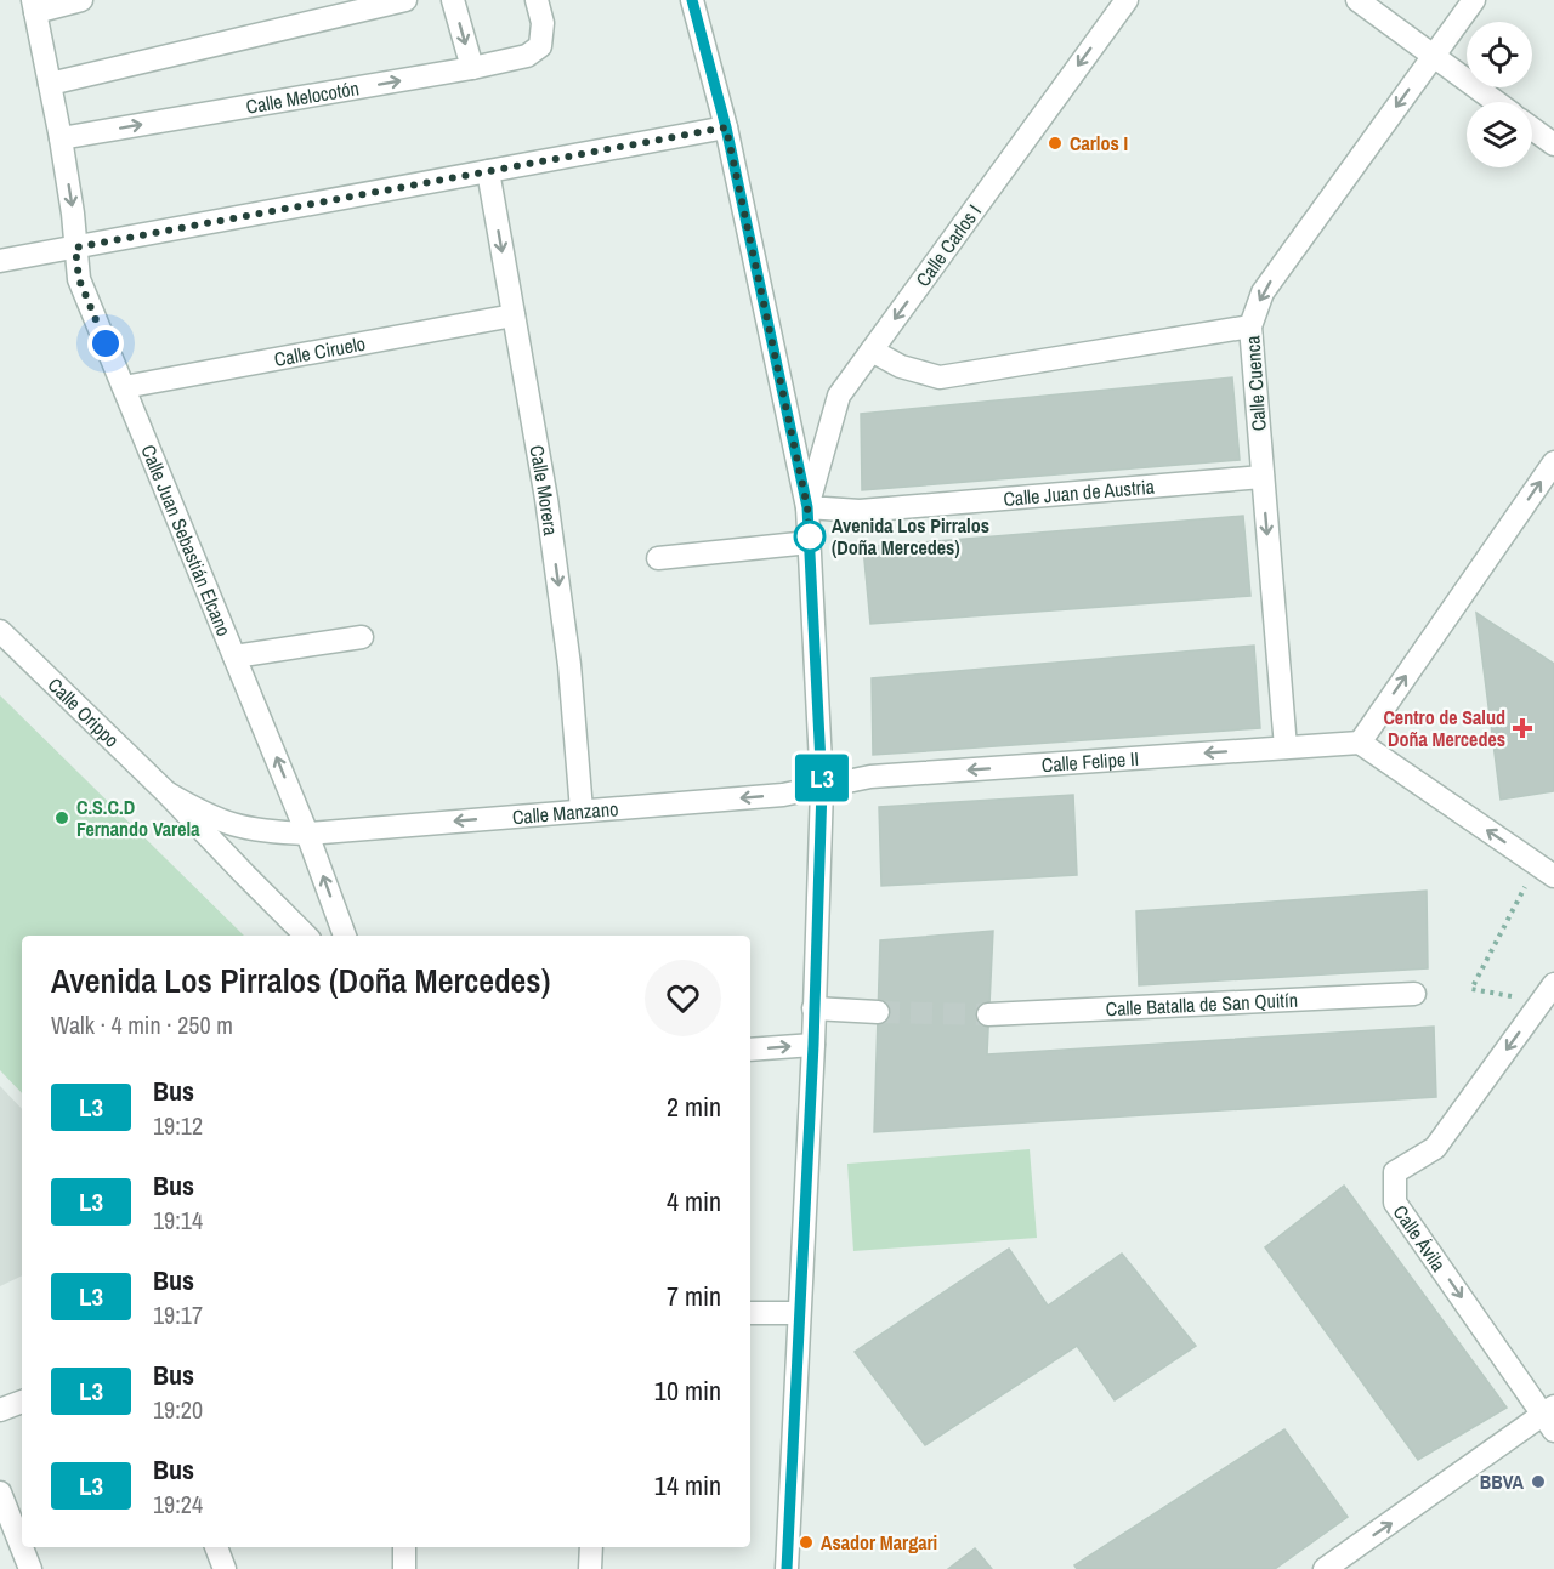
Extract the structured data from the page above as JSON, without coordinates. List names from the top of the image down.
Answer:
{
  "streets": {
    "street": [
      "Calle Melocotón",
      "Calle Carlos I",
      "Calle Ciruelo",
      "Calle Cuenca",
      "Calle Morera",
      "Calle Juan de Austria",
      "Calle Juan Sebastián Elcano",
      "Calle Orippo",
      "Calle Felipe II",
      "Calle Manzano",
      "Calle Batalla de San Quitín",
      "Calle Ávila"
    ]
  },
  "crossings": [
    ["Calle Melocotón", "Calle Juan Sebastián Elcano"],
    ["Calle Carlos I", "Calle Juan de Austria"],
    ["Calle Ciruelo", "Calle Morera"],
    ["Calle Ciruelo", "Calle Juan Sebastián Elcano"],
    ["Calle Cuenca", "Calle Juan de Austria"],
    ["Calle Cuenca", "Calle Felipe II"],
    ["Calle Morera", "Calle Manzano"],
    ["Calle Juan Sebastián Elcano", "Calle Manzano"],
    ["Calle Orippo", "Calle Manzano"],
    ["Calle Felipe II", "Calle Manzano"]
  ],
  "one_way": [
    "Calle Carlos I",
    "Calle Morera",
    "Calle Felipe II",
    "Calle Manzano"
  ],
  "places": {
    "other": [
      "Carlos I",
      "Avenida Los Pirralos (Doña Mercedes)",
      "C.S.C.D Fernando Varela",
      "BBVA",
      "Asador Margari"
    ],
    "health": ["Centro de Salud Doña Mercedes"]
  },
  "lines": ["bus line L3"],
  "page": {
    "on_map": "L3",
    "heading": ["Avenida Los Pirralos (Doña Mercedes)", "Walk · 4 min · 250 m"],
    "list": [
      {
        "mark": "L3",
        "name": "Bus",
        "note": "19:12",
        "value": "2 min"
      },
      {
        "mark": "L3",
        "name": "Bus",
        "note": "19:14",
        "value": "4 min"
      },
      {
        "mark": "L3",
        "name": "Bus",
        "note": "19:17",
        "value": "7 min"
      },
      {
        "mark": "L3",
        "name": "Bus",
        "note": "19:20",
        "value": "10 min"
      },
      {
        "mark": "L3",
        "name": "Bus",
        "note": "19:24",
        "value": "14 min"
      }
    ]
  }
}
